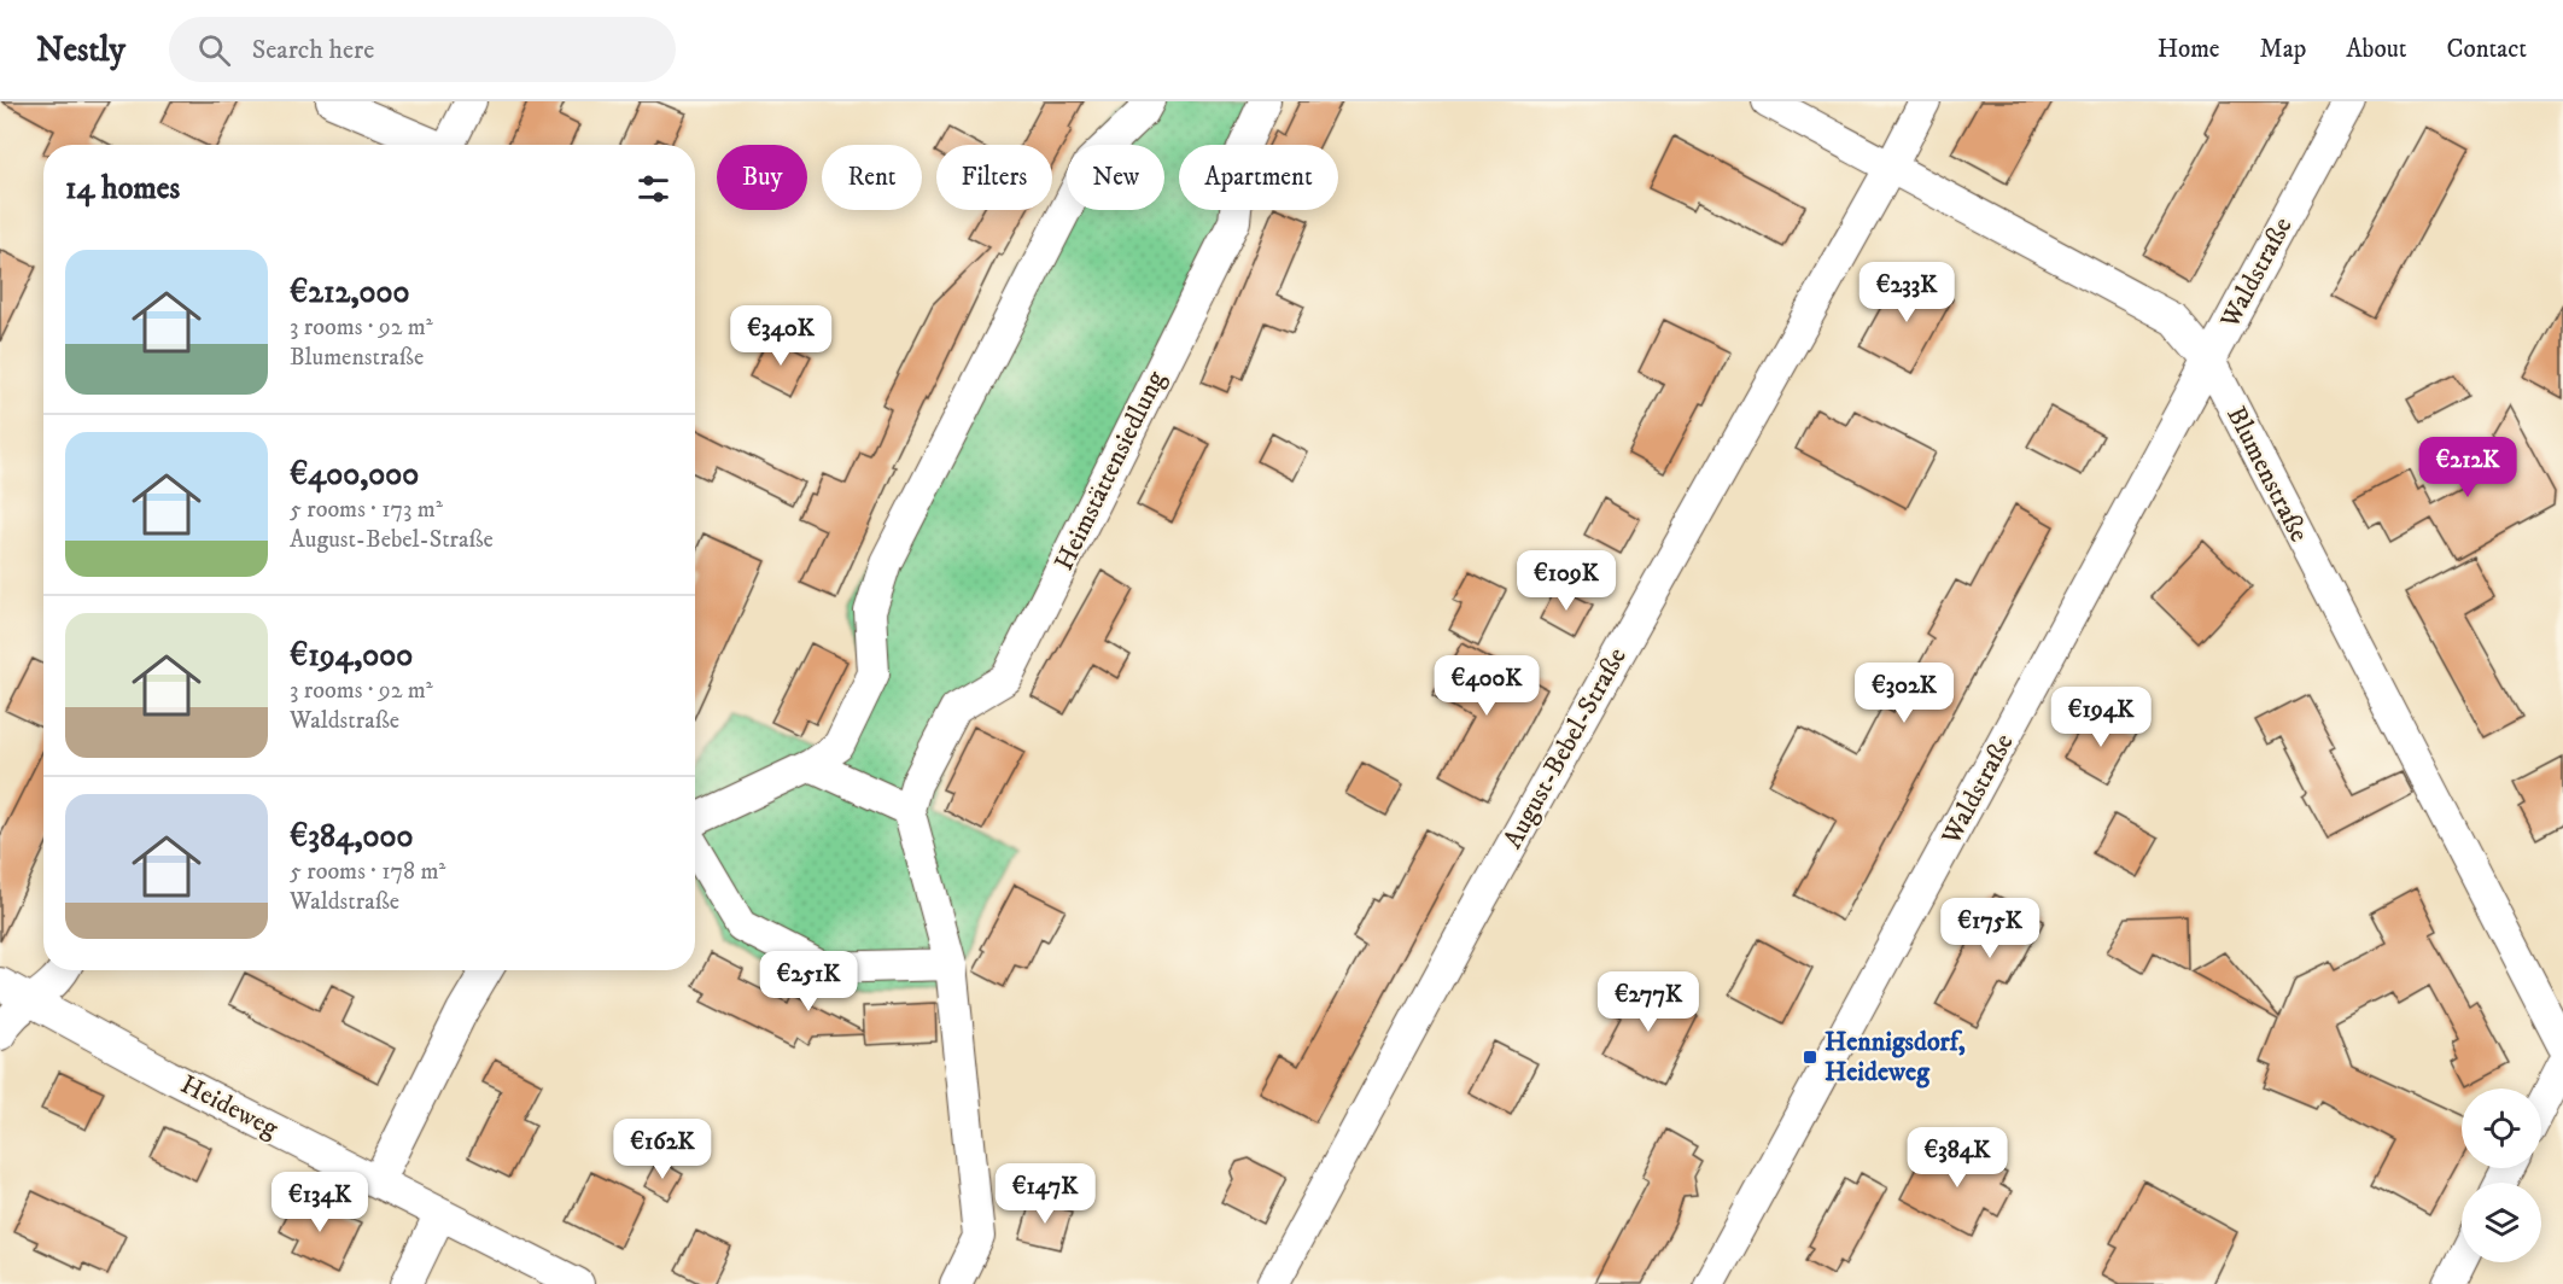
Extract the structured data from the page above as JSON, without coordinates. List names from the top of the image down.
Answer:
{
  "streets": {
    "street": [
      "Waldstraße",
      "Heimstättensiedlung",
      "Blumenstraße",
      "August-Bebel-Straße",
      "Heideweg"
    ]
  },
  "crossings": [
    ["Waldstraße", "Blumenstraße"],
    ["Blumenstraße", "August-Bebel-Straße"]
  ],
  "places": {
    "transit": ["Hennigsdorf, Heideweg"]
  },
  "page": {
    "header": "Nestly",
    "search": "Search here",
    "nav": [
      "Home",
      "Map",
      "About",
      "Contact"
    ],
    "chip": [
      "Buy",
      "Rent",
      "Filters",
      "New",
      "Apartment"
    ],
    "heading": "14 homes",
    "list": [
      {
        "name": "€212,000",
        "note": "3 rooms · 92 m² · Blumenstraße"
      },
      {
        "name": "€400,000",
        "note": "5 rooms · 173 m² · August-Bebel-Straße"
      },
      {
        "name": "€194,000",
        "note": "3 rooms · 92 m² · Waldstraße"
      },
      {
        "name": "€384,000",
        "note": "5 rooms · 178 m² · Waldstraße"
      }
    ],
    "price": [
      "€233K",
      "€340K",
      "€212K",
      "€109K",
      "€400K",
      "€302K",
      "€194K",
      "€175K",
      "€251K",
      "€277K",
      "€162K",
      "€384K",
      "€147K",
      "€134K"
    ]
  }
}
